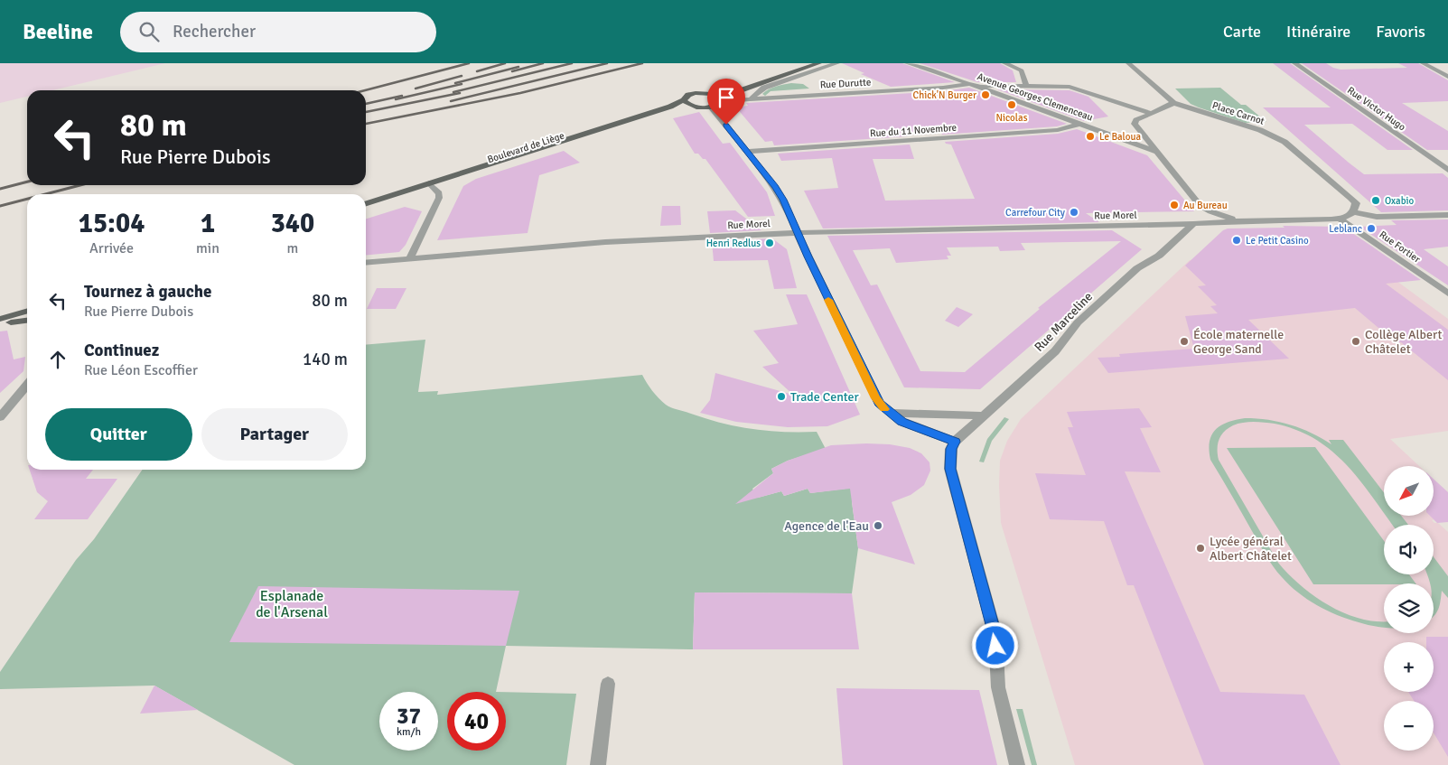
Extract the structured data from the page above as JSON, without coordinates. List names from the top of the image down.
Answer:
{
  "streets": {
    "main road": ["Boulevard de Liège"],
    "street": [
      "Rue Durutte",
      "Avenue Georges Clemenceau",
      "Rue Victor Hugo",
      "Place Carnot",
      "Rue du 11 Novembre",
      "Rue Morel",
      "Rue Fortier",
      "Rue Marceline"
    ]
  },
  "crossings": [
    ["Rue Durutte", "Avenue Georges Clemenceau"],
    ["Avenue Georges Clemenceau", "Rue du 11 Novembre"],
    ["Rue Morel", "Rue Marceline"]
  ],
  "parks": ["Esplanade de l'Arsenal"],
  "places": [
    "Chick'N Burger",
    "Nicolas",
    "Le Baloua",
    "Oxabio",
    "Au Bureau",
    "Carrefour City",
    "Leblanc",
    "Le Petit Casino",
    "Henri Redlus",
    "École maternelle George Sand",
    "Collège Albert Châtelet",
    "Trade Center",
    "Agence de l'Eau",
    "Lycée général Albert Châtelet"
  ],
  "north": "bottom left",
  "page": {
    "header": "Beeline",
    "search": "Rechercher",
    "nav": ["Carte", "Itinéraire", "Favoris"],
    "turn": ["80 m", "Rue Pierre Dubois"],
    "eta": [
      "15:04",
      "Arrivée",
      "1",
      "min",
      "340",
      "m"
    ],
    "list": [
      {
        "name": "Tournez à gauche",
        "note": "Rue Pierre Dubois",
        "value": "80 m"
      },
      {
        "name": "Continuez",
        "note": "Rue Léon Escoffier",
        "value": "140 m"
      }
    ],
    "buttons": ["Quitter", "Partager"],
    "map_buttons": ["+", "−"],
    "speed": "37 km/h",
    "limit": "40"
  }
}
